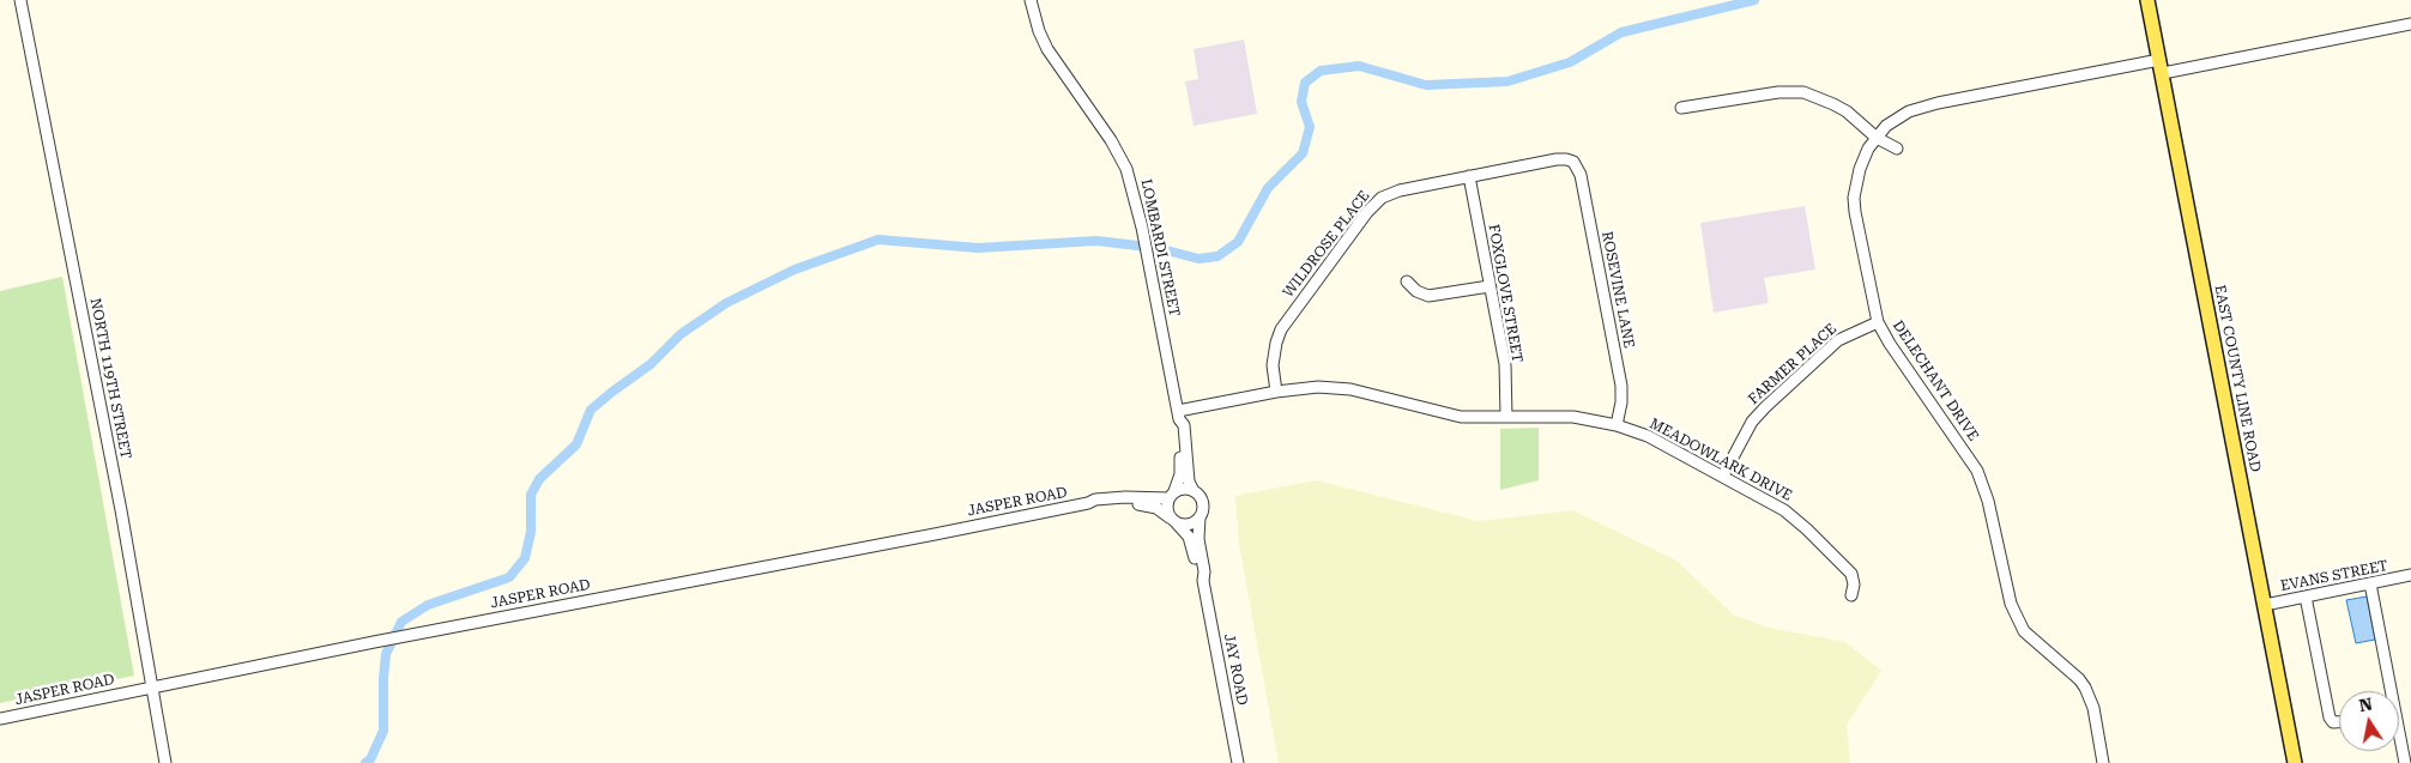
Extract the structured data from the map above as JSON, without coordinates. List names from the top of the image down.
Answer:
{
  "streets": {
    "main road": ["EAST COUNTY LINE ROAD"],
    "street": [
      "WILDROSE PLACE",
      "LOMBARDI STREET",
      "ROSEVINE LANE",
      "FOXGLOVE STREET",
      "FARMER PLACE",
      "NORTH 119TH STREET",
      "DELECHANT DRIVE",
      "MEADOWLARK DRIVE",
      "JASPER ROAD",
      "EVANS STREET",
      "JAY ROAD"
    ]
  },
  "crossings": [
    ["WILDROSE PLACE", "ROSEVINE LANE"],
    ["WILDROSE PLACE", "FOXGLOVE STREET"],
    ["WILDROSE PLACE", "MEADOWLARK DRIVE"],
    ["LOMBARDI STREET", "MEADOWLARK DRIVE"],
    ["LOMBARDI STREET", "JASPER ROAD"],
    ["LOMBARDI STREET", "JAY ROAD"],
    ["ROSEVINE LANE", "MEADOWLARK DRIVE"],
    ["FOXGLOVE STREET", "MEADOWLARK DRIVE"],
    ["FARMER PLACE", "DELECHANT DRIVE"],
    ["FARMER PLACE", "MEADOWLARK DRIVE"],
    ["NORTH 119TH STREET", "JASPER ROAD"],
    ["EAST COUNTY LINE ROAD", "DELECHANT DRIVE"],
    ["EAST COUNTY LINE ROAD", "EVANS STREET"],
    ["JASPER ROAD", "JAY ROAD"]
  ],
  "north": "top"
}
